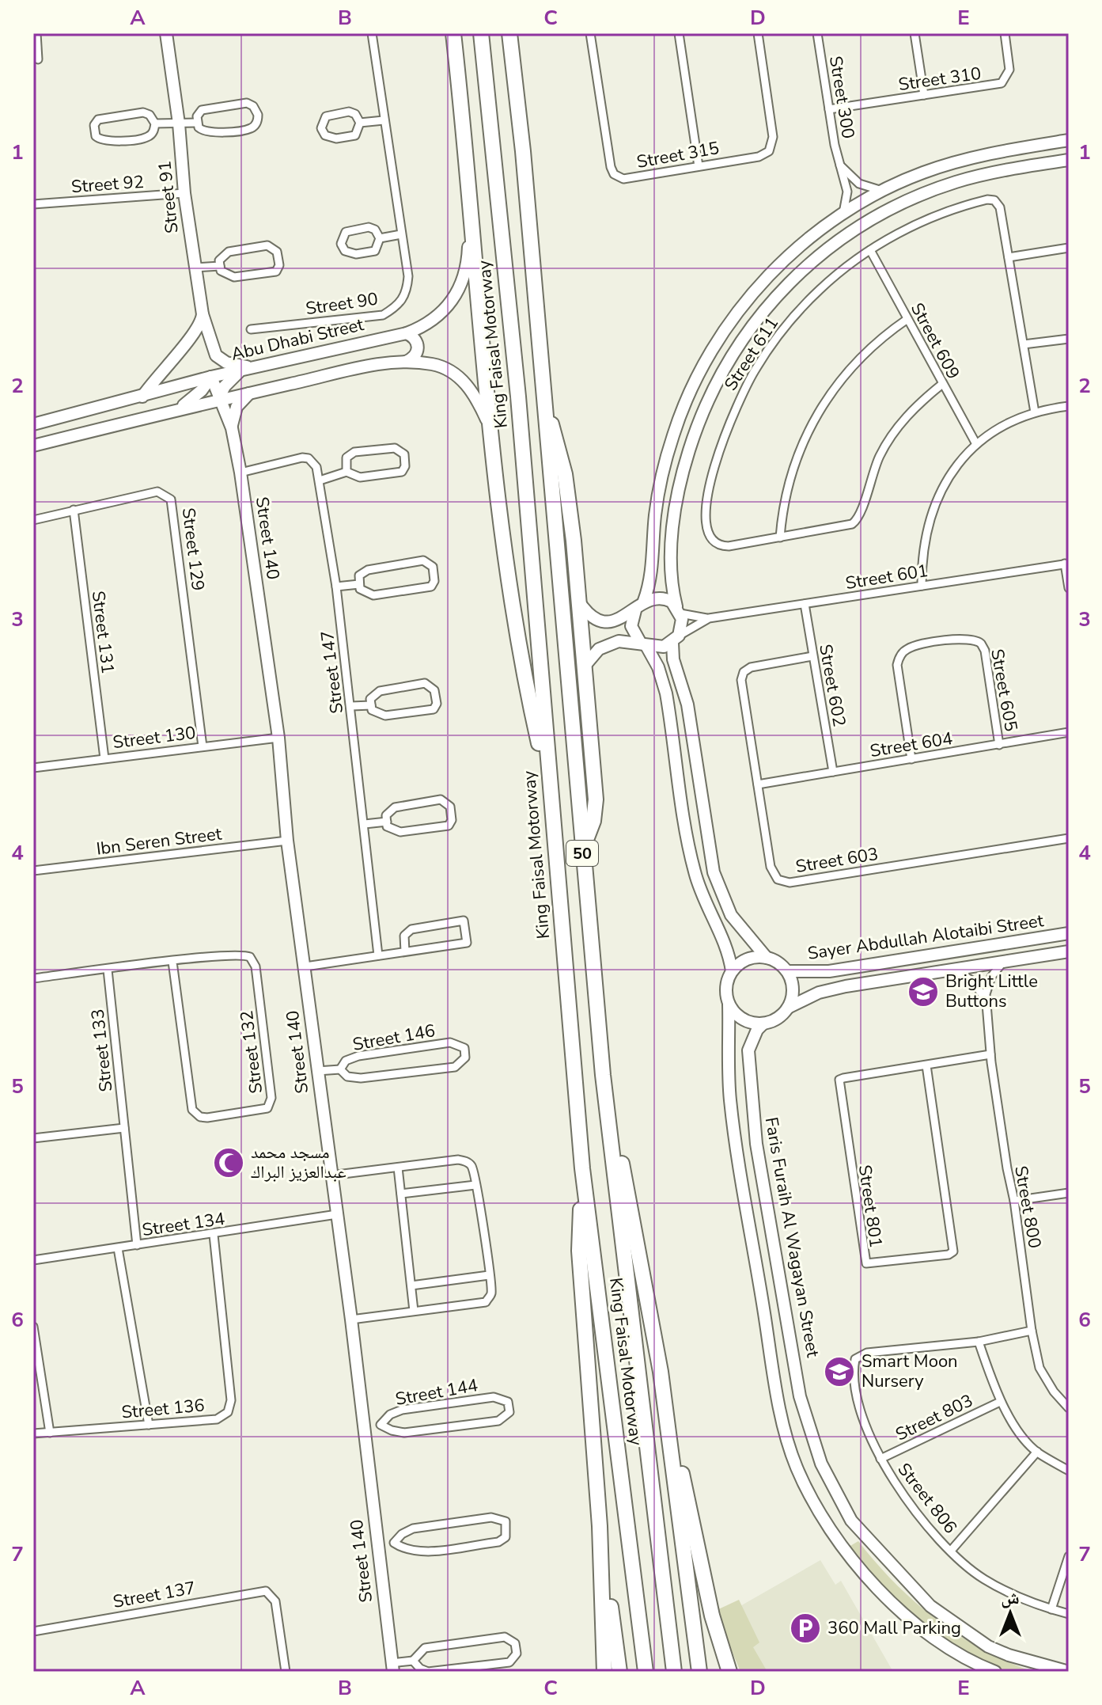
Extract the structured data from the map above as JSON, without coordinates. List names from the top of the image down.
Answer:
{
  "streets": {
    "highway": ["King Faisal Motorway", "50"],
    "street": [
      "Street 310",
      "Street 300",
      "Street 315",
      "Street 92",
      "Street 91",
      "Street 90",
      "Abu Dhabi Street",
      "Street 609",
      "Street 611",
      "Street 140",
      "Street 129",
      "Street 601",
      "Street 131",
      "Street 147",
      "Street 602",
      "Street 605",
      "Street 130",
      "Street 604",
      "Ibn Seren Street",
      "Street 603",
      "Sayer Abdullah Alotaibi Street",
      "Street 146",
      "Street 133",
      "Street 132",
      "Street 801",
      "Street 800",
      "Street 134",
      "Faris Furaih Al Wagayan Street",
      "Street 144",
      "Street 136",
      "Street 803",
      "Street 806",
      "Street 137"
    ]
  },
  "crossings": [
    ["Street 310", "Street 300"],
    ["Street 92", "Street 91"],
    ["Street 91", "Abu Dhabi Street"],
    ["Abu Dhabi Street", "Street 140"],
    ["Street 609", "Street 611"],
    ["Street 140", "Street 147"],
    ["Street 140", "Street 130"],
    ["Street 140", "Ibn Seren Street"],
    ["Street 140", "Street 146"],
    ["Street 140", "Street 134"],
    ["Street 140", "Street 144"],
    ["Street 129", "Street 131"],
    ["Street 129", "Street 130"],
    ["Street 601", "Street 602"],
    ["Street 131", "Street 130"],
    ["Street 602", "Street 604"],
    ["Street 602", "Street 603"],
    ["Street 605", "Street 604"],
    ["Street 604", "Street 603"],
    ["Sayer Abdullah Alotaibi Street", "Street 800"],
    ["Sayer Abdullah Alotaibi Street", "Faris Furaih Al Wagayan Street"],
    ["Street 133", "Street 132"],
    ["Street 133", "Street 134"],
    ["Street 801", "Street 800"],
    ["Street 800", "Street 806"],
    ["Street 134", "Street 136"],
    ["Street 803", "Street 806"]
  ],
  "places": {
    "school or university": ["Bright Little Buttons", "Smart Moon Nursery"],
    "mosque": ["مسجد محمد عبدالعزيز البراك"],
    "parking": ["360 Mall Parking"]
  },
  "north": "top",
  "grid": {
    "columns": [
      "A",
      "B",
      "C",
      "D",
      "E"
    ],
    "rows": [
      "1",
      "2",
      "3",
      "4",
      "5",
      "6",
      "7"
    ]
  }
}
